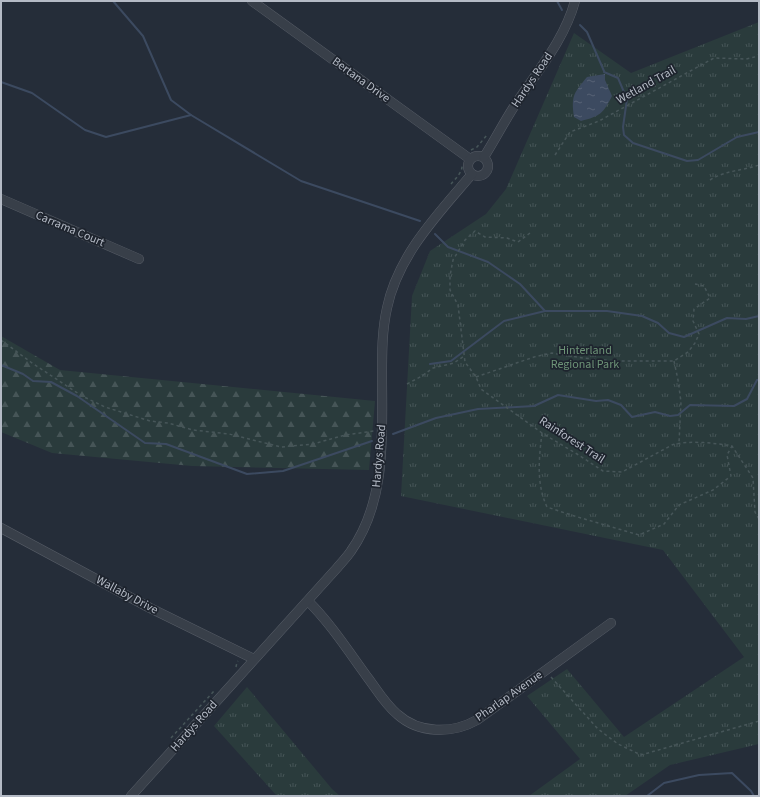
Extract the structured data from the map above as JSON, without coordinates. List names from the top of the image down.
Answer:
{
  "streets": {
    "street": [
      "Bertana Drive",
      "Hardys Road",
      "Carrama Court",
      "Wallaby Drive",
      "Pharlap Avenue"
    ],
    "path": ["Wetland Trail", "Rainforest Trail"]
  },
  "crossings": [
    ["Bertana Drive", "Hardys Road"],
    ["Hardys Road", "Wallaby Drive"],
    ["Hardys Road", "Pharlap Avenue"]
  ],
  "parks": ["Hinterland Regional Park"]
}
